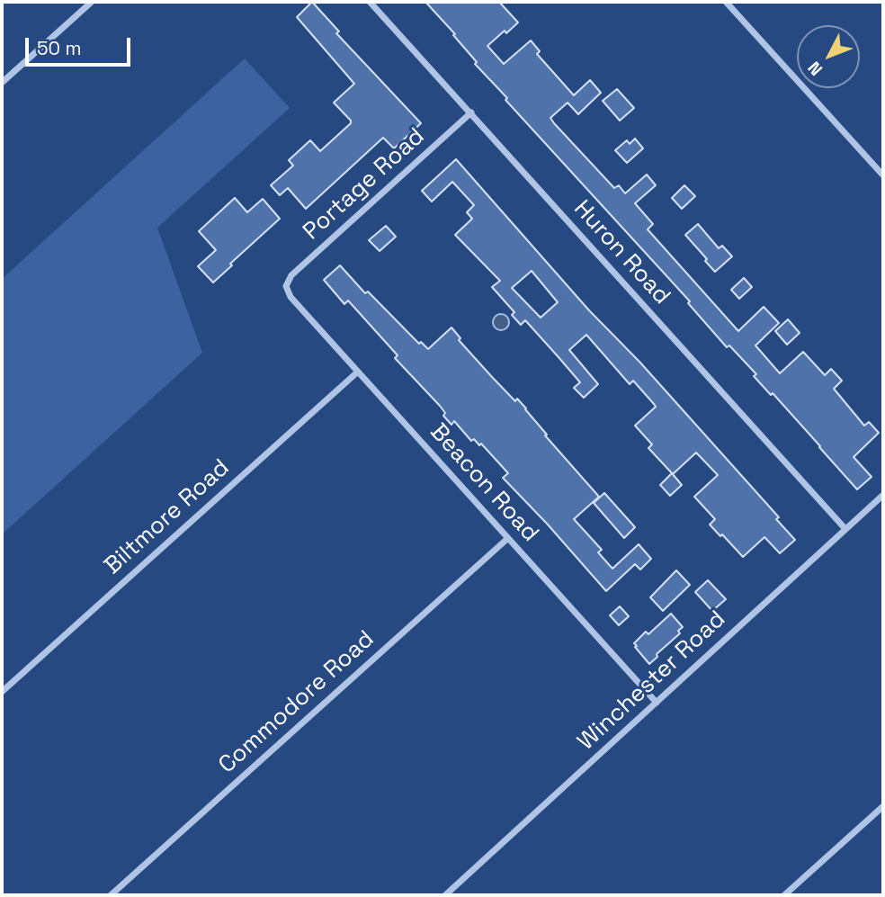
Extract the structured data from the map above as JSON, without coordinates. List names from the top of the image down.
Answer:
{
  "streets": {
    "street": [
      "Portage Road",
      "Huron Road",
      "Beacon Road",
      "Biltmore Road",
      "Winchester Road",
      "Commodore Road"
    ]
  },
  "crossings": [
    ["Portage Road", "Huron Road"],
    ["Portage Road", "Beacon Road"],
    ["Huron Road", "Winchester Road"],
    ["Beacon Road", "Biltmore Road"],
    ["Beacon Road", "Winchester Road"],
    ["Beacon Road", "Commodore Road"]
  ],
  "scale_bar": "50 m",
  "north": "bottom left"
}
